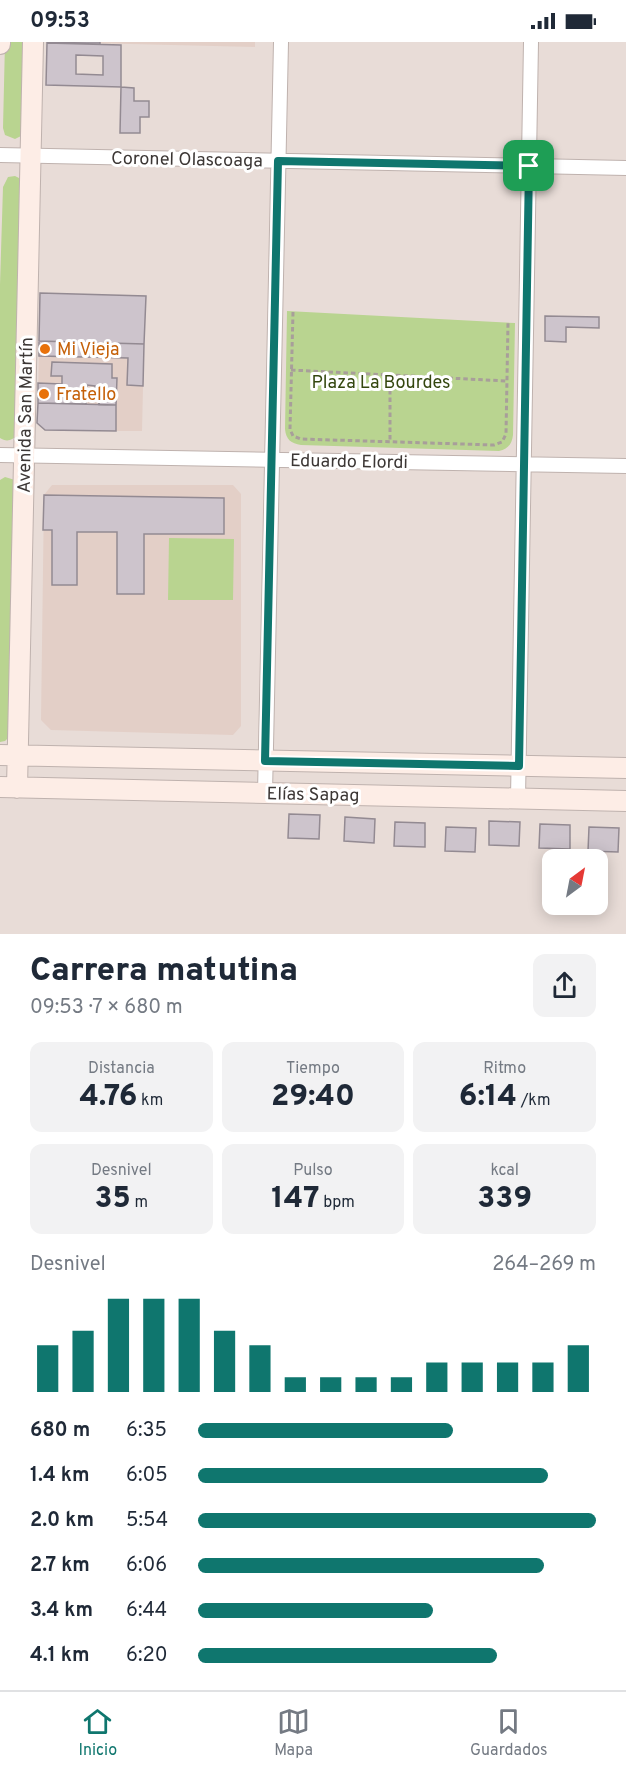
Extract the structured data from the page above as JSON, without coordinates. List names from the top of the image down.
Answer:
{
  "streets": {
    "street": [
      "Coronel Olascoaga",
      "Avenida San Martín",
      "Eduardo Elordi",
      "Elías Sapag"
    ]
  },
  "crossings": [
    ["Coronel Olascoaga", "Avenida San Martín"],
    ["Avenida San Martín", "Eduardo Elordi"],
    ["Avenida San Martín", "Elías Sapag"]
  ],
  "parks": ["Plaza La Bourdes"],
  "places": ["Mi Vieja", "Fratello"],
  "north": "top right",
  "page": {
    "status": "09:53",
    "heading": ["Carrera matutina", "09:53 · 7 × 680 m"],
    "stats": [
      ["Distancia", "4.76 km"],
      ["Tiempo", "29:40"],
      ["Ritmo", "6:14 /km"],
      ["Desnivel", "35 m"],
      ["Pulso", "147 bpm"],
      ["kcal", "339"]
    ],
    "chart": ["Desnivel", "264–269 m"],
    "list": [
      {
        "name": "680 m",
        "note": "6:35"
      },
      {
        "name": "1.4 km",
        "note": "6:05"
      },
      {
        "name": "2.0 km",
        "note": "5:54"
      },
      {
        "name": "2.7 km",
        "note": "6:06"
      },
      {
        "name": "3.4 km",
        "note": "6:44"
      },
      {
        "name": "4.1 km",
        "note": "6:20"
      }
    ],
    "tabs": ["Inicio", "Mapa", "Guardados"]
  }
}
